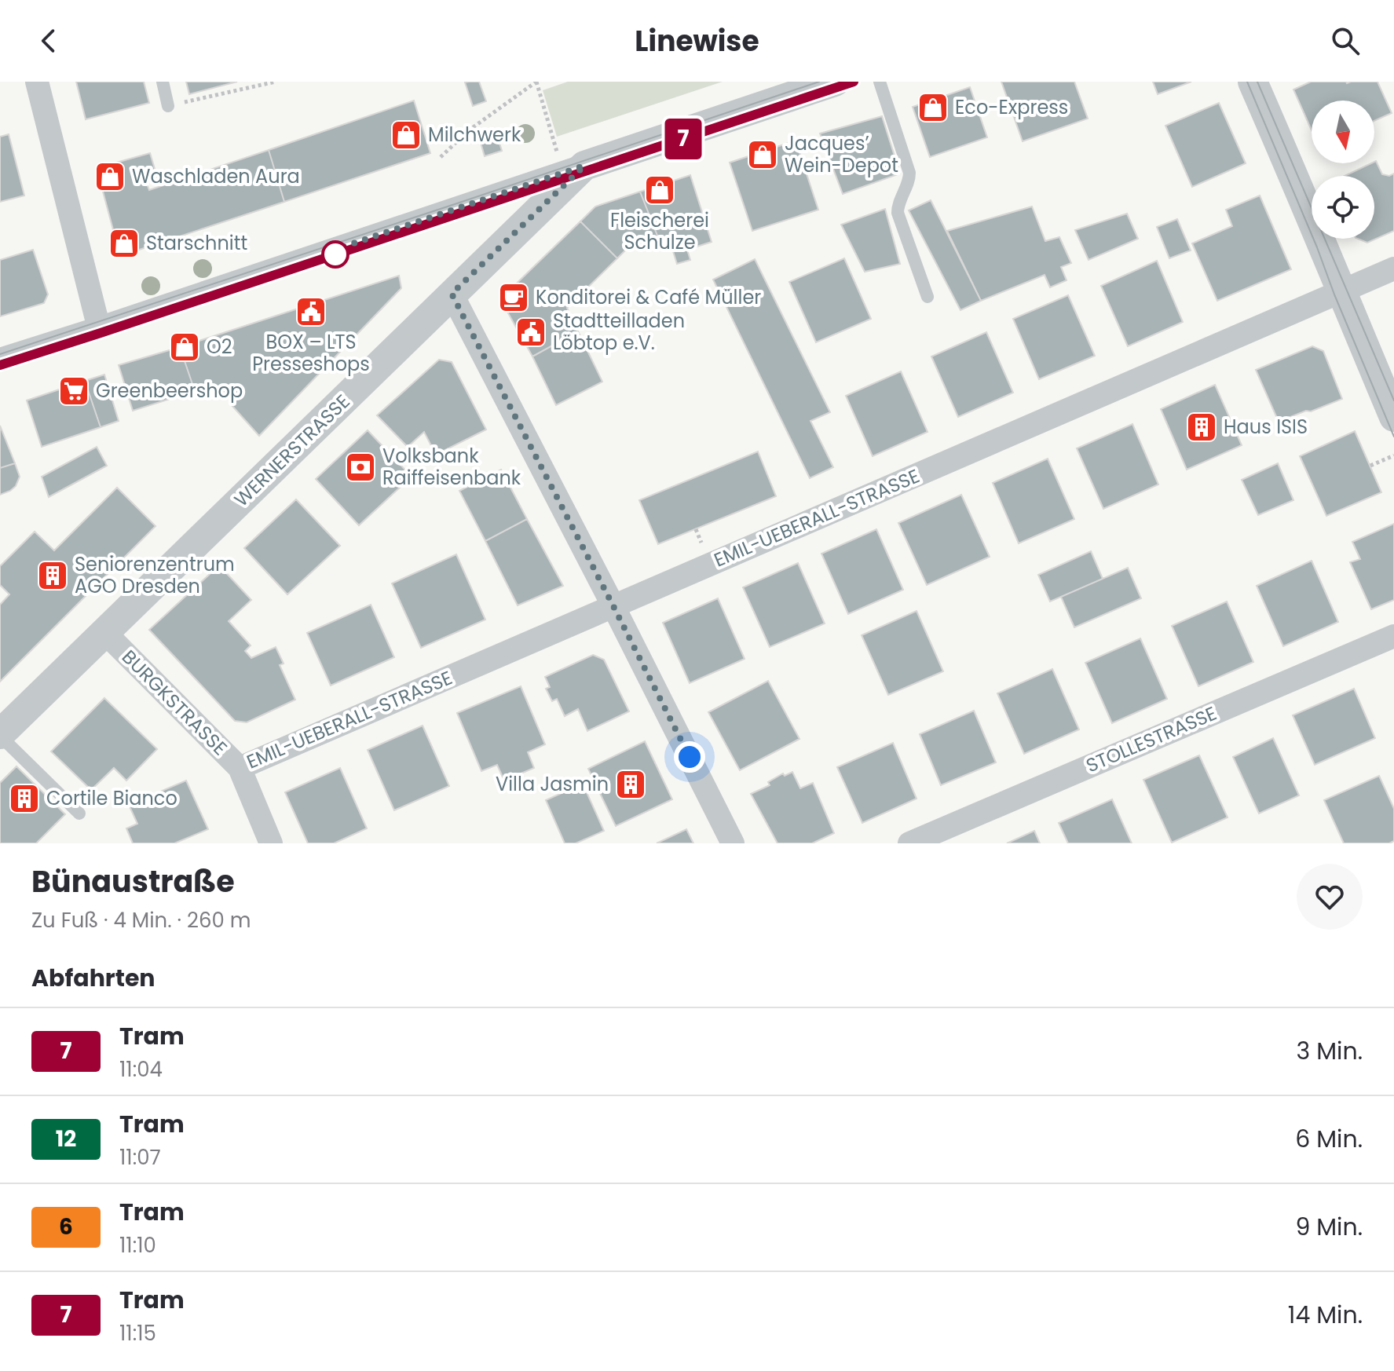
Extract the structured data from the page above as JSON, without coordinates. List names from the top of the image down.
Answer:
{
  "streets": {
    "street": [
      "WERNERSTRASSE",
      "EMIL-UEBERALL-STRASSE",
      "BURGKSTRASSE",
      "STOLLESTRASSE"
    ]
  },
  "crossings": [
    ["WERNERSTRASSE", "BURGKSTRASSE"],
    ["EMIL-UEBERALL-STRASSE", "BURGKSTRASSE"]
  ],
  "places": {
    "shop": [
      "Eco-Express",
      "Milchwerk",
      "Jacques’ Wein-Depot",
      "Waschladen Aura",
      "Fleischerei Schulze",
      "Starschnitt",
      "O2"
    ],
    "cafe": ["Konditorei & Café Müller"],
    "public building": ["BOX – LTS Presseshops", "Stadtteilladen Löbtop e.V."],
    "supermarket": ["Greenbeershop"],
    "building": [
      "Haus ISIS",
      "Seniorenzentrum AGO Dresden",
      "Villa Jasmin",
      "Cortile Bianco"
    ],
    "bank": ["Volksbank Raiffeisenbank"]
  },
  "lines": ["tram line 7"],
  "north": "bottom",
  "page": {
    "header": "Linewise",
    "on_map": "7",
    "heading": [
      ["Bünaustraße", "Zu Fuß · 4 Min. · 260 m"],
      "Abfahrten"
    ],
    "list": [
      {
        "mark": "7",
        "name": "Tram",
        "note": "11:04",
        "value": "3 Min."
      },
      {
        "mark": "12",
        "name": "Tram",
        "note": "11:07",
        "value": "6 Min."
      },
      {
        "mark": "6",
        "name": "Tram",
        "note": "11:10",
        "value": "9 Min."
      },
      {
        "mark": "7",
        "name": "Tram",
        "note": "11:15",
        "value": "14 Min."
      }
    ]
  }
}
